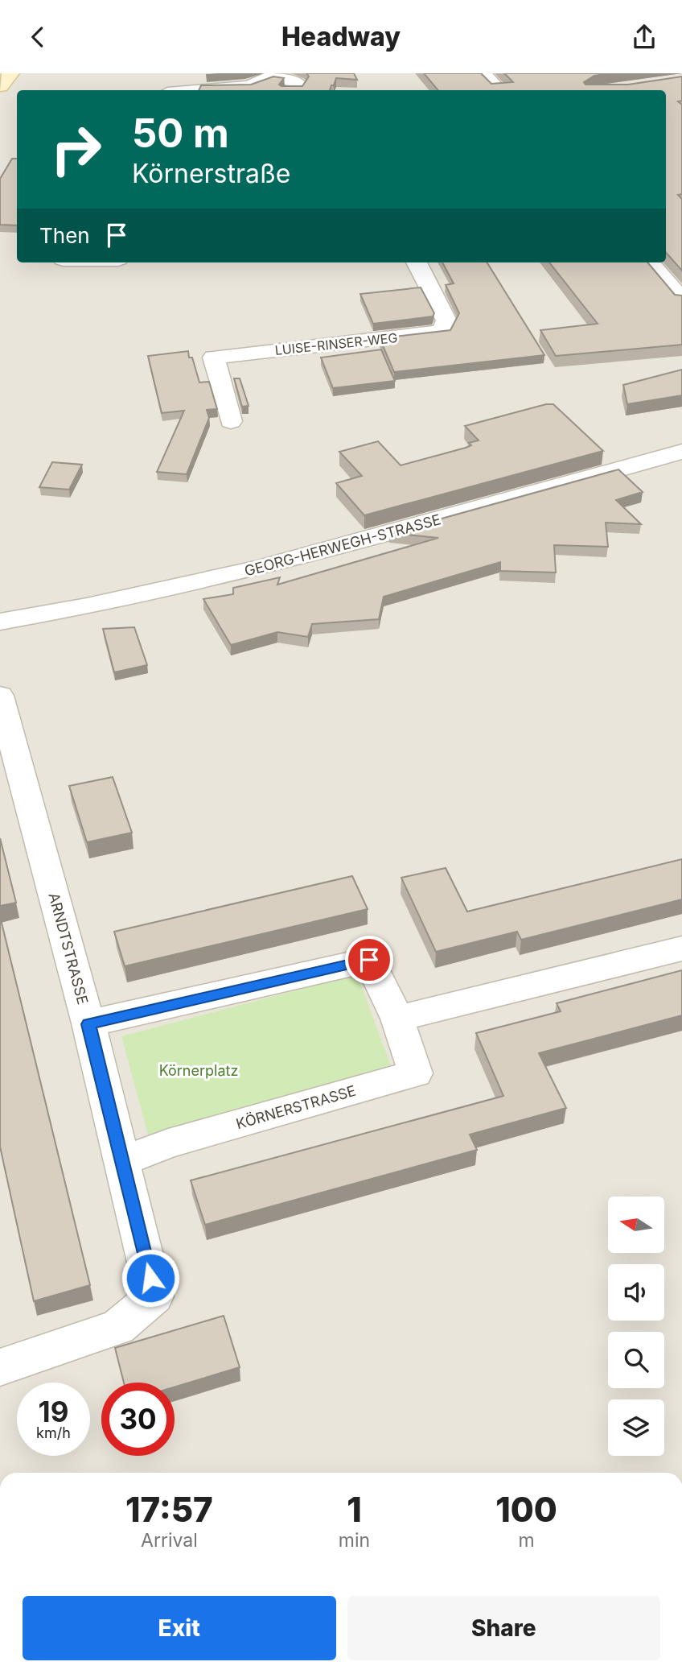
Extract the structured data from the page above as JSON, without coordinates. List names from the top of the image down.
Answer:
{
  "streets": {
    "street": [
      "LUISE-RINSER-WEG",
      "GEORG-HERWEGH-STRASSE",
      "ARNDTSTRASSE",
      "KÖRNERSTRASSE"
    ]
  },
  "crossings": [
    ["ARNDTSTRASSE", "KÖRNERSTRASSE"]
  ],
  "parks": ["Körnerplatz"],
  "north": "left",
  "page": {
    "header": "Headway",
    "turn": ["50 m", "Körnerstraße"],
    "then": "Then",
    "speed": "19 km/h",
    "limit": "30",
    "eta": [
      "17:57",
      "Arrival",
      "1",
      "min",
      "100",
      "m"
    ],
    "buttons": ["Exit", "Share"]
  }
}
